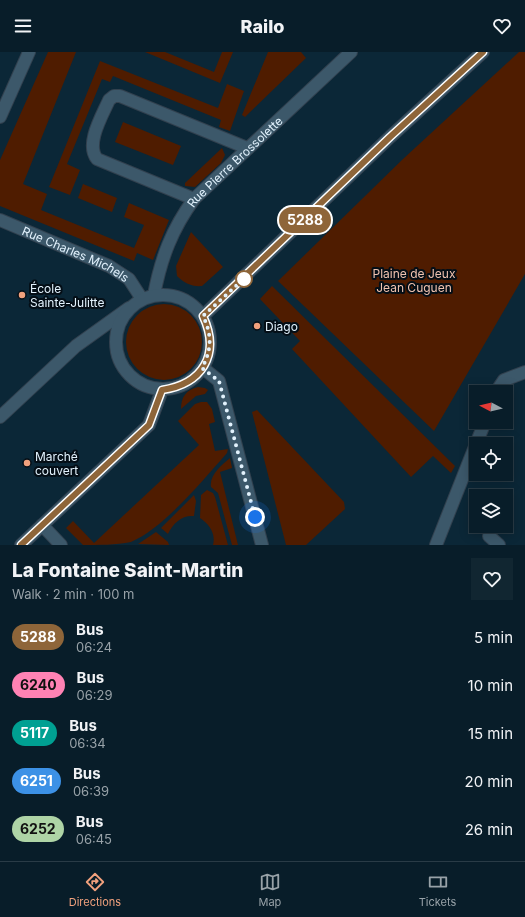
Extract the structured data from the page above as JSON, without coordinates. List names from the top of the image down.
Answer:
{
  "streets": {
    "street": ["Rue Pierre Brossolette", "Rue Charles Michels"]
  },
  "crossings": [
    ["Rue Pierre Brossolette", "Rue Charles Michels"]
  ],
  "parks": ["Plaine de Jeux Jean Cuguen"],
  "places": ["École Sainte-Julitte", "Diago", "Marché couvert"],
  "lines": ["bus line 5288"],
  "north": "left",
  "page": {
    "header": "Railo",
    "on_map": "5288",
    "heading": ["La Fontaine Saint-Martin", "Walk · 2 min · 100 m"],
    "list": [
      {
        "mark": "5288",
        "name": "Bus",
        "note": "06:24",
        "value": "5 min"
      },
      {
        "mark": "6240",
        "name": "Bus",
        "note": "06:29",
        "value": "10 min"
      },
      {
        "mark": "5117",
        "name": "Bus",
        "note": "06:34",
        "value": "15 min"
      },
      {
        "mark": "6251",
        "name": "Bus",
        "note": "06:39",
        "value": "20 min"
      },
      {
        "mark": "6252",
        "name": "Bus",
        "note": "06:45",
        "value": "26 min"
      }
    ],
    "tabs": ["Directions", "Map", "Tickets"]
  }
}
